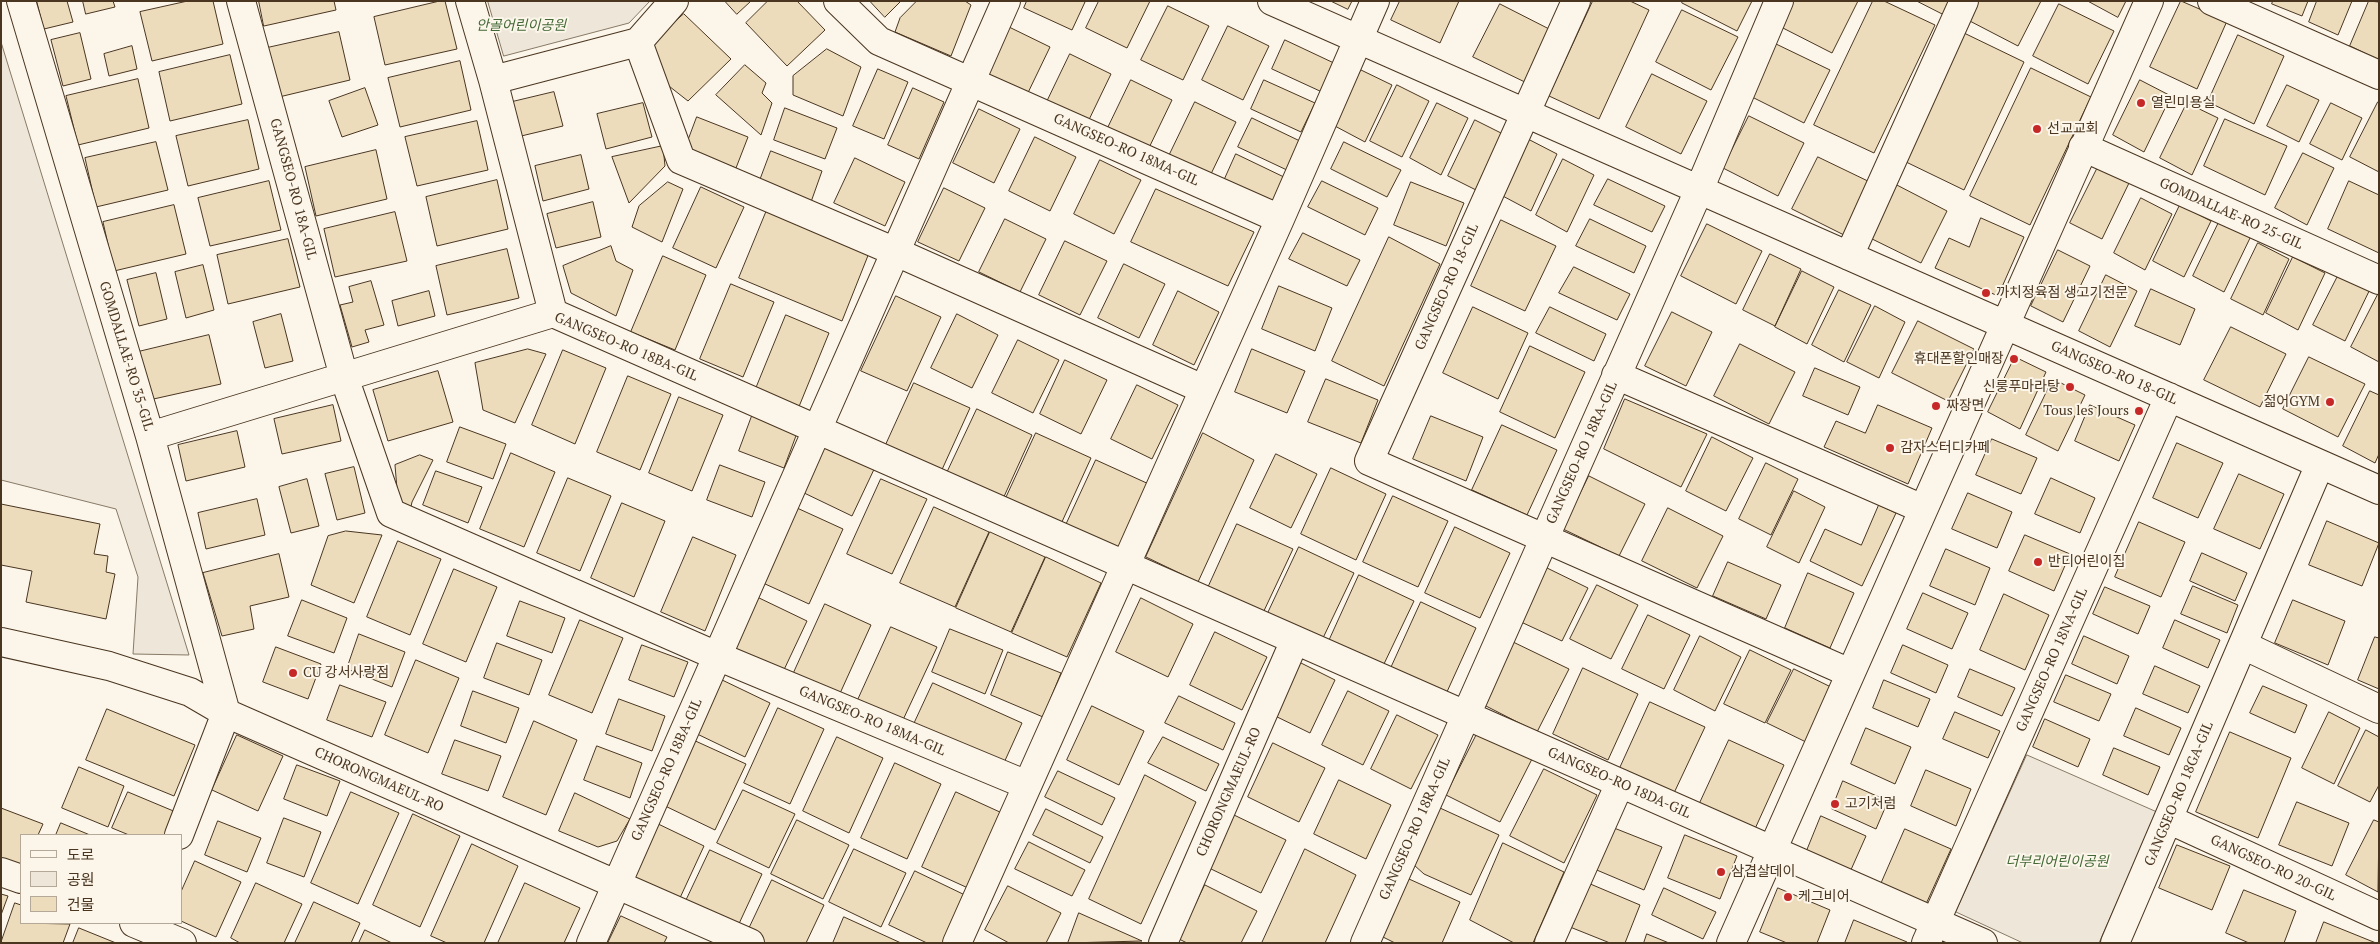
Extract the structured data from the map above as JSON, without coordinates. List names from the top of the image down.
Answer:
{
  "streets": {
    "street": [
      "GANGSEO-RO 18MA-GIL",
      "GANGSEO-RO 18A-GIL",
      "GOMDALLAE-RO 25-GIL",
      "GANGSEO-RO 18-GIL",
      "GANGSEO-RO 18BA-GIL",
      "GOMDALLAE-RO 35-GIL",
      "GANGSEO-RO 18RA-GIL",
      "GANGSEO-RO 18NA-GIL",
      "CHORONGMAEUL-RO",
      "GANGSEO-RO 18DA-GIL",
      "GANGSEO-RO 18GA-GIL",
      "GANGSEO-RO 20-GIL"
    ]
  },
  "crossings": [
    ["GANGSEO-RO 18MA-GIL", "GANGSEO-RO 18BA-GIL"],
    ["GANGSEO-RO 18A-GIL", "GANGSEO-RO 18BA-GIL"],
    ["GANGSEO-RO 18-GIL", "GANGSEO-RO 18RA-GIL"],
    ["GANGSEO-RO 18-GIL", "GANGSEO-RO 18NA-GIL"],
    ["GANGSEO-RO 18-GIL", "GANGSEO-RO 18GA-GIL"],
    ["GANGSEO-RO 18BA-GIL", "GOMDALLAE-RO 35-GIL"],
    ["GANGSEO-RO 18BA-GIL", "CHORONGMAEUL-RO"],
    ["GOMDALLAE-RO 35-GIL", "CHORONGMAEUL-RO"],
    ["GANGSEO-RO 18RA-GIL", "GANGSEO-RO 18DA-GIL"],
    ["GANGSEO-RO 18GA-GIL", "GANGSEO-RO 20-GIL"]
  ],
  "parks": ["안골어린이공원", "더부리어린이공원"],
  "places": [
    "열린미용실",
    "선교교회",
    "까치정육점 생고기전문",
    "휴대폰할인매장",
    "신룽푸마라탕",
    "젊어GYM",
    "짜장면",
    "Tous les Jours",
    "감자스터디카페",
    "반디어린이집",
    "CU 강서사랑점",
    "고기처럼",
    "삼겹살데이",
    "케그비어"
  ],
  "legend": ["도로", "공원", "건물"]
}
